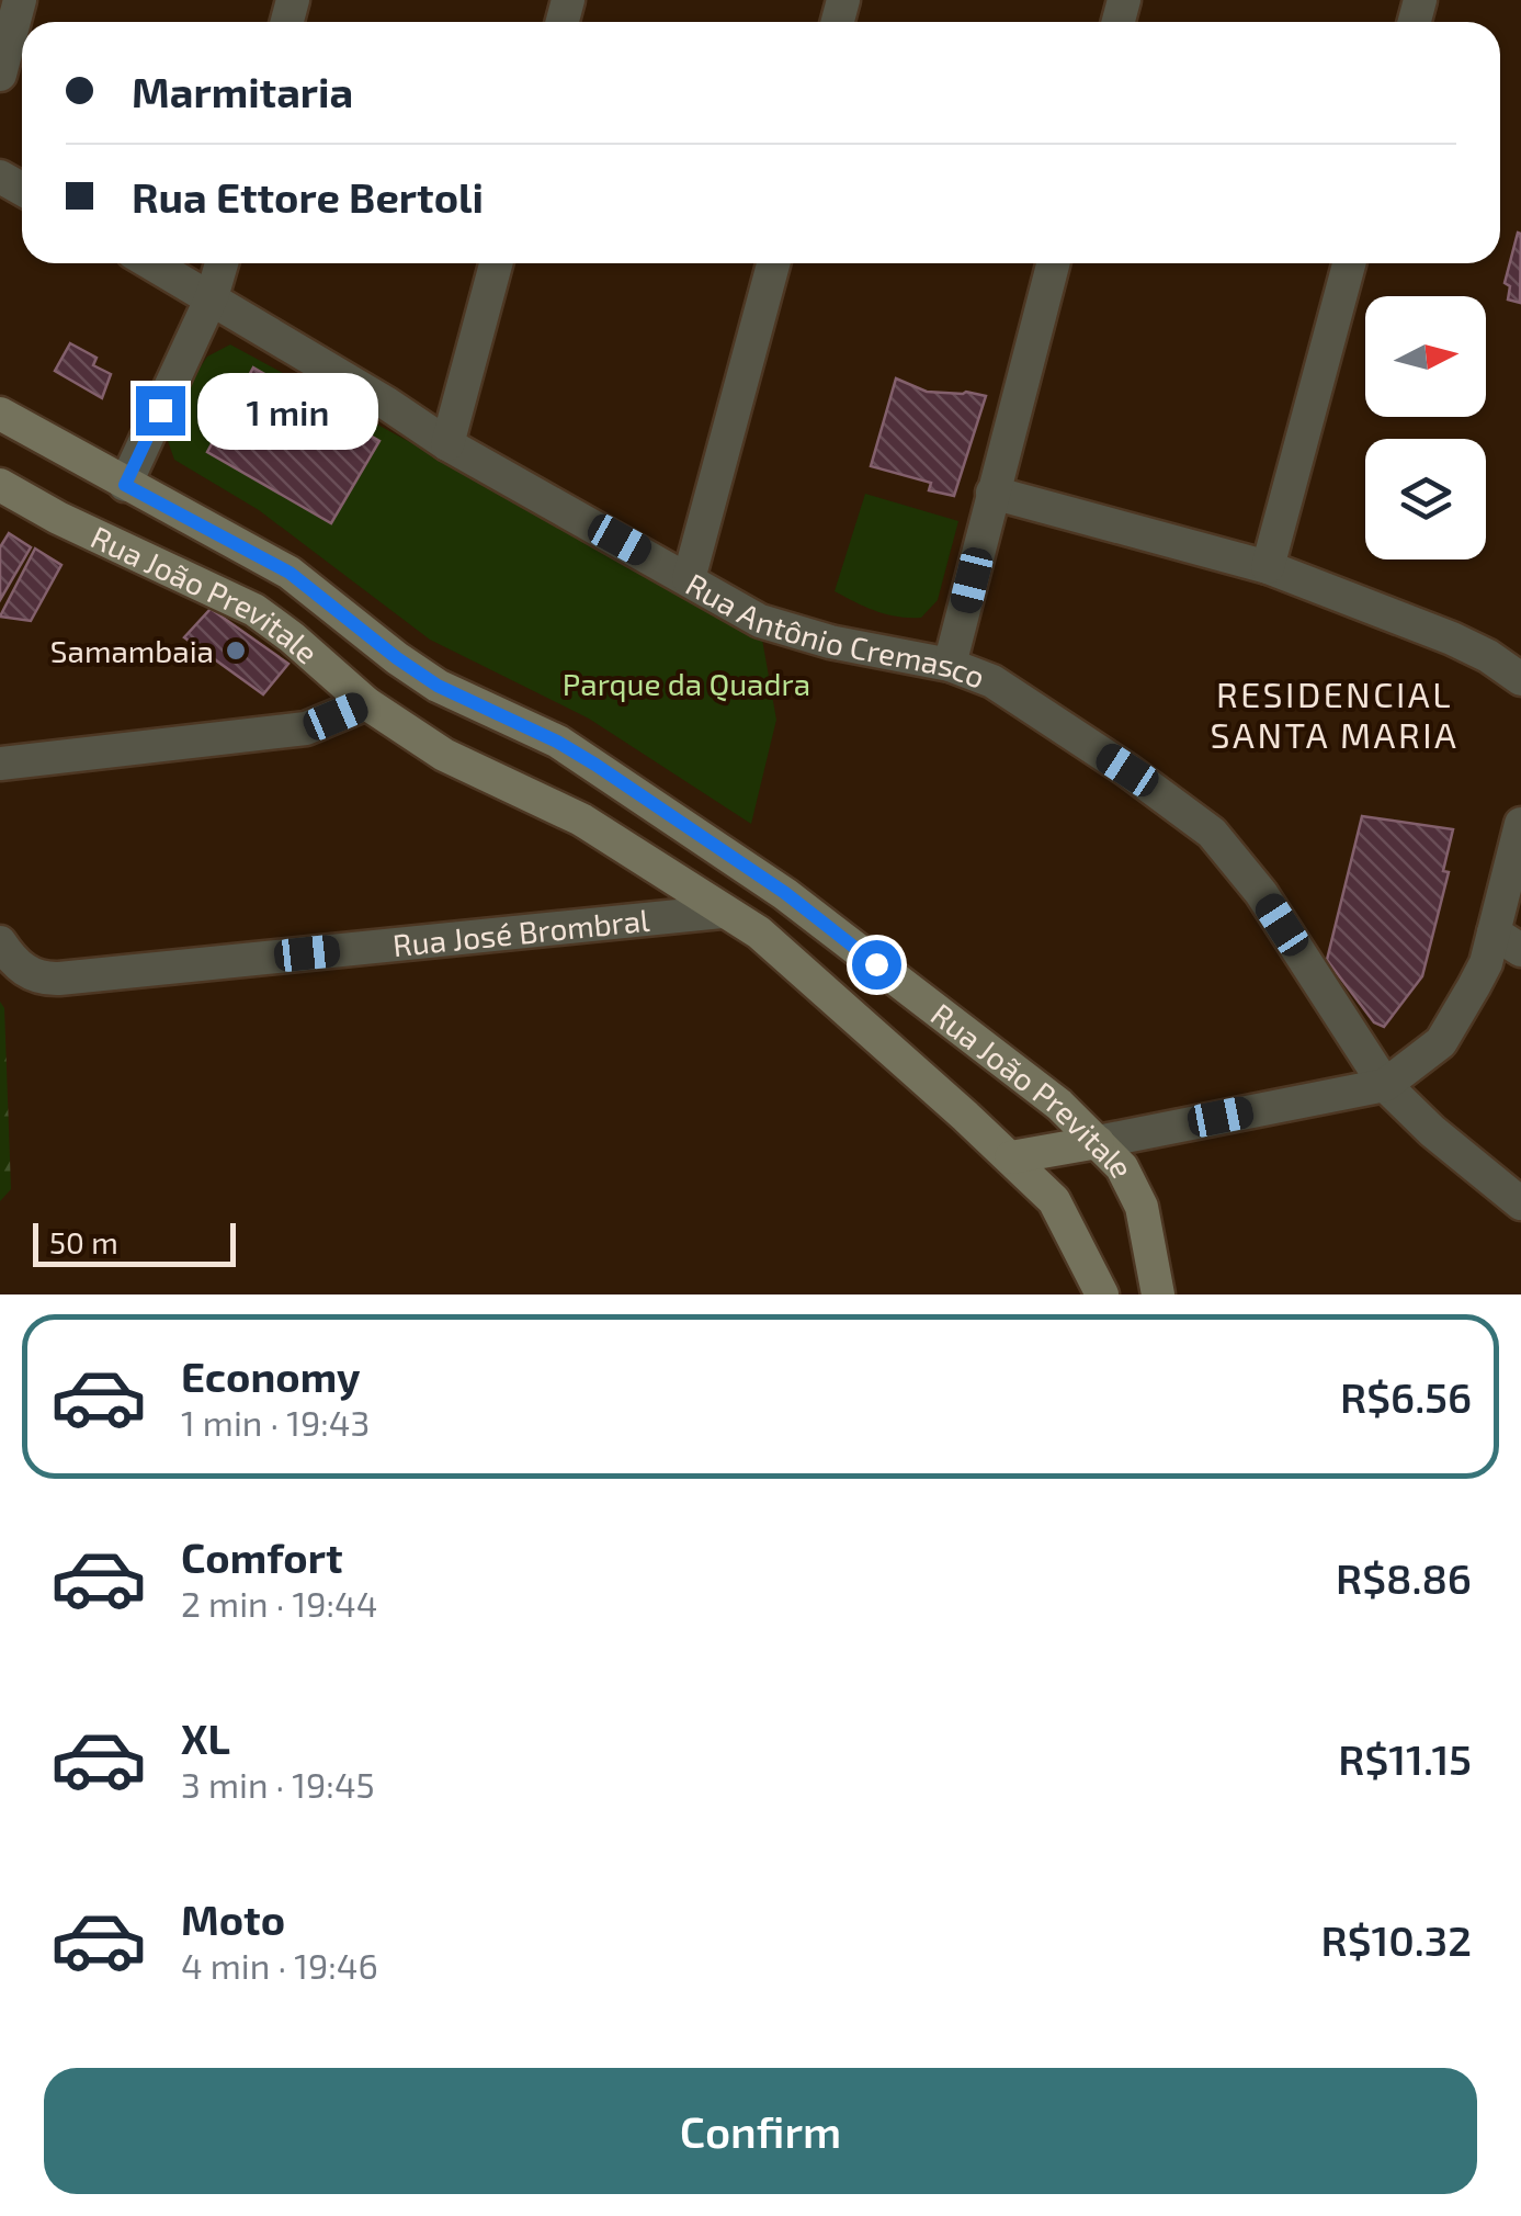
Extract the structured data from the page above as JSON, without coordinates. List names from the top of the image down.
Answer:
{
  "streets": {
    "main road": ["Rua João Previtale"],
    "street": ["Rua Antônio Cremasco", "Rua José Brombral"]
  },
  "crossings": [
    ["Rua João Previtale", "Rua José Brombral"]
  ],
  "districts": ["RESIDENCIAL SANTA MARIA"],
  "parks": ["Parque da Quadra"],
  "places": ["Samambaia"],
  "scale_bar": "50 m",
  "north": "right",
  "page": {
    "banner": ["Marmitaria", "Rua Ettore Bertoli"],
    "bubble": "1 min",
    "scale": "50 m",
    "list": [
      {
        "name": "Economy",
        "note": "1 min · 19:43",
        "value": "R$6.56"
      },
      {
        "name": "Comfort",
        "note": "2 min · 19:44",
        "value": "R$8.86"
      },
      {
        "name": "XL",
        "note": "3 min · 19:45",
        "value": "R$11.15"
      },
      {
        "name": "Moto",
        "note": "4 min · 19:46",
        "value": "R$10.32"
      }
    ],
    "buttons": "Confirm"
  }
}
